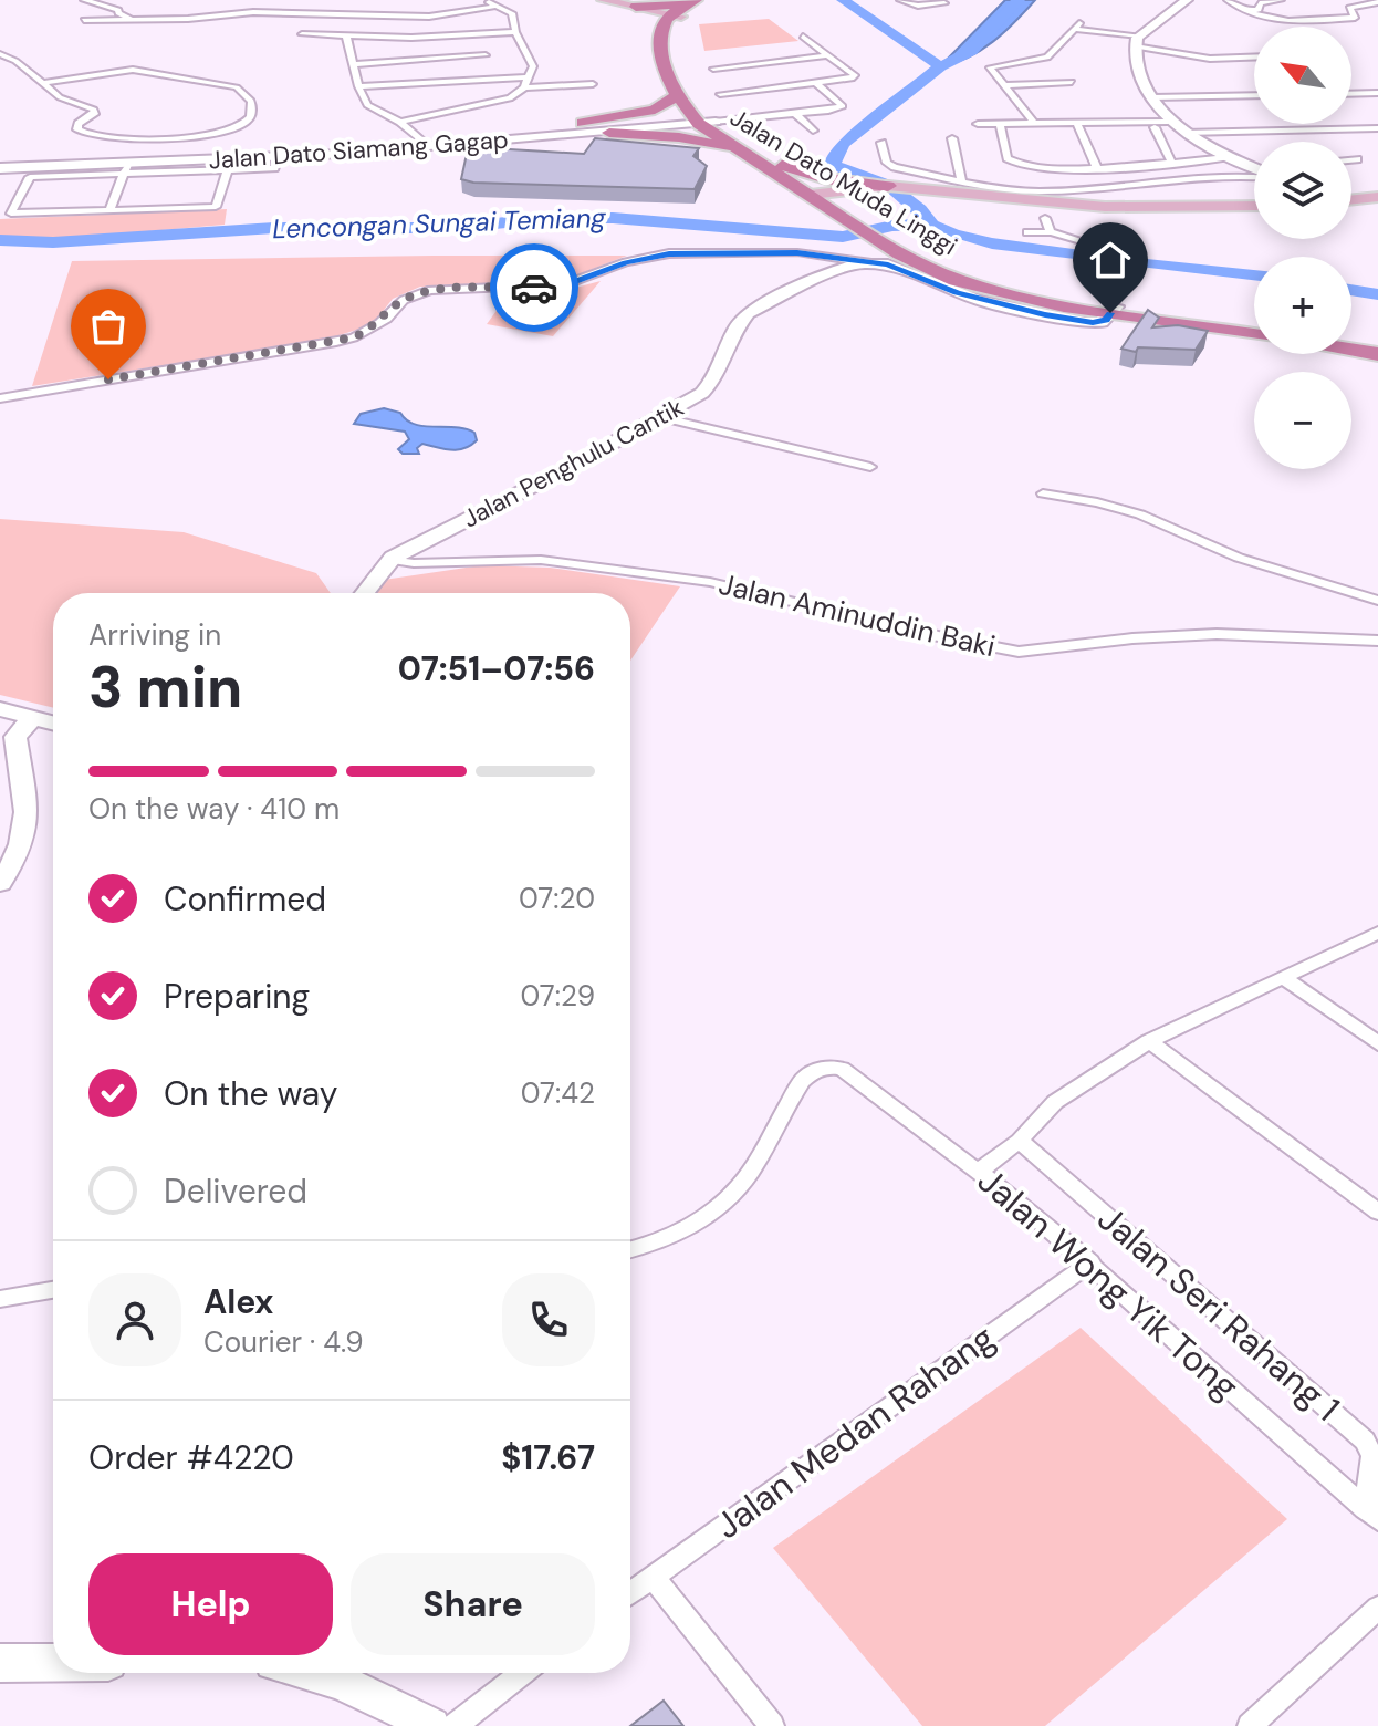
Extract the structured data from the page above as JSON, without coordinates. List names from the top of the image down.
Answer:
{
  "streets": {
    "highway": ["Jalan Dato Muda Linggi"],
    "street": [
      "Jalan Dato Siamang Gagap",
      "Jalan Penghulu Cantik",
      "Jalan Aminuddin Baki",
      "Jalan Wong Yik Tong",
      "Jalan Seri Rahang 1",
      "Jalan Medan Rahang"
    ]
  },
  "crossings": [
    ["Jalan Dato Siamang Gagap", "Jalan Dato Muda Linggi"],
    ["Jalan Dato Muda Linggi", "Jalan Penghulu Cantik"],
    ["Jalan Penghulu Cantik", "Jalan Aminuddin Baki"],
    ["Jalan Wong Yik Tong", "Jalan Seri Rahang 1"],
    ["Jalan Wong Yik Tong", "Jalan Medan Rahang"]
  ],
  "water": ["Lencongan Sungai Temiang"],
  "north": "top left",
  "page": {
    "map_buttons": ["+", "−"],
    "heading": ["3 min", "Arriving in", "07:51–07:56"],
    "panel": [
      "Alex",
      "Courier · 4.9",
      "Order #4220",
      "$17.67"
    ],
    "bar": "On the way · 410 m",
    "list": [
      ["Confirmed", "07:20"],
      ["Preparing", "07:29"],
      ["On the way", "07:42"],
      "Delivered"
    ],
    "buttons": ["Help", "Share"]
  }
}
